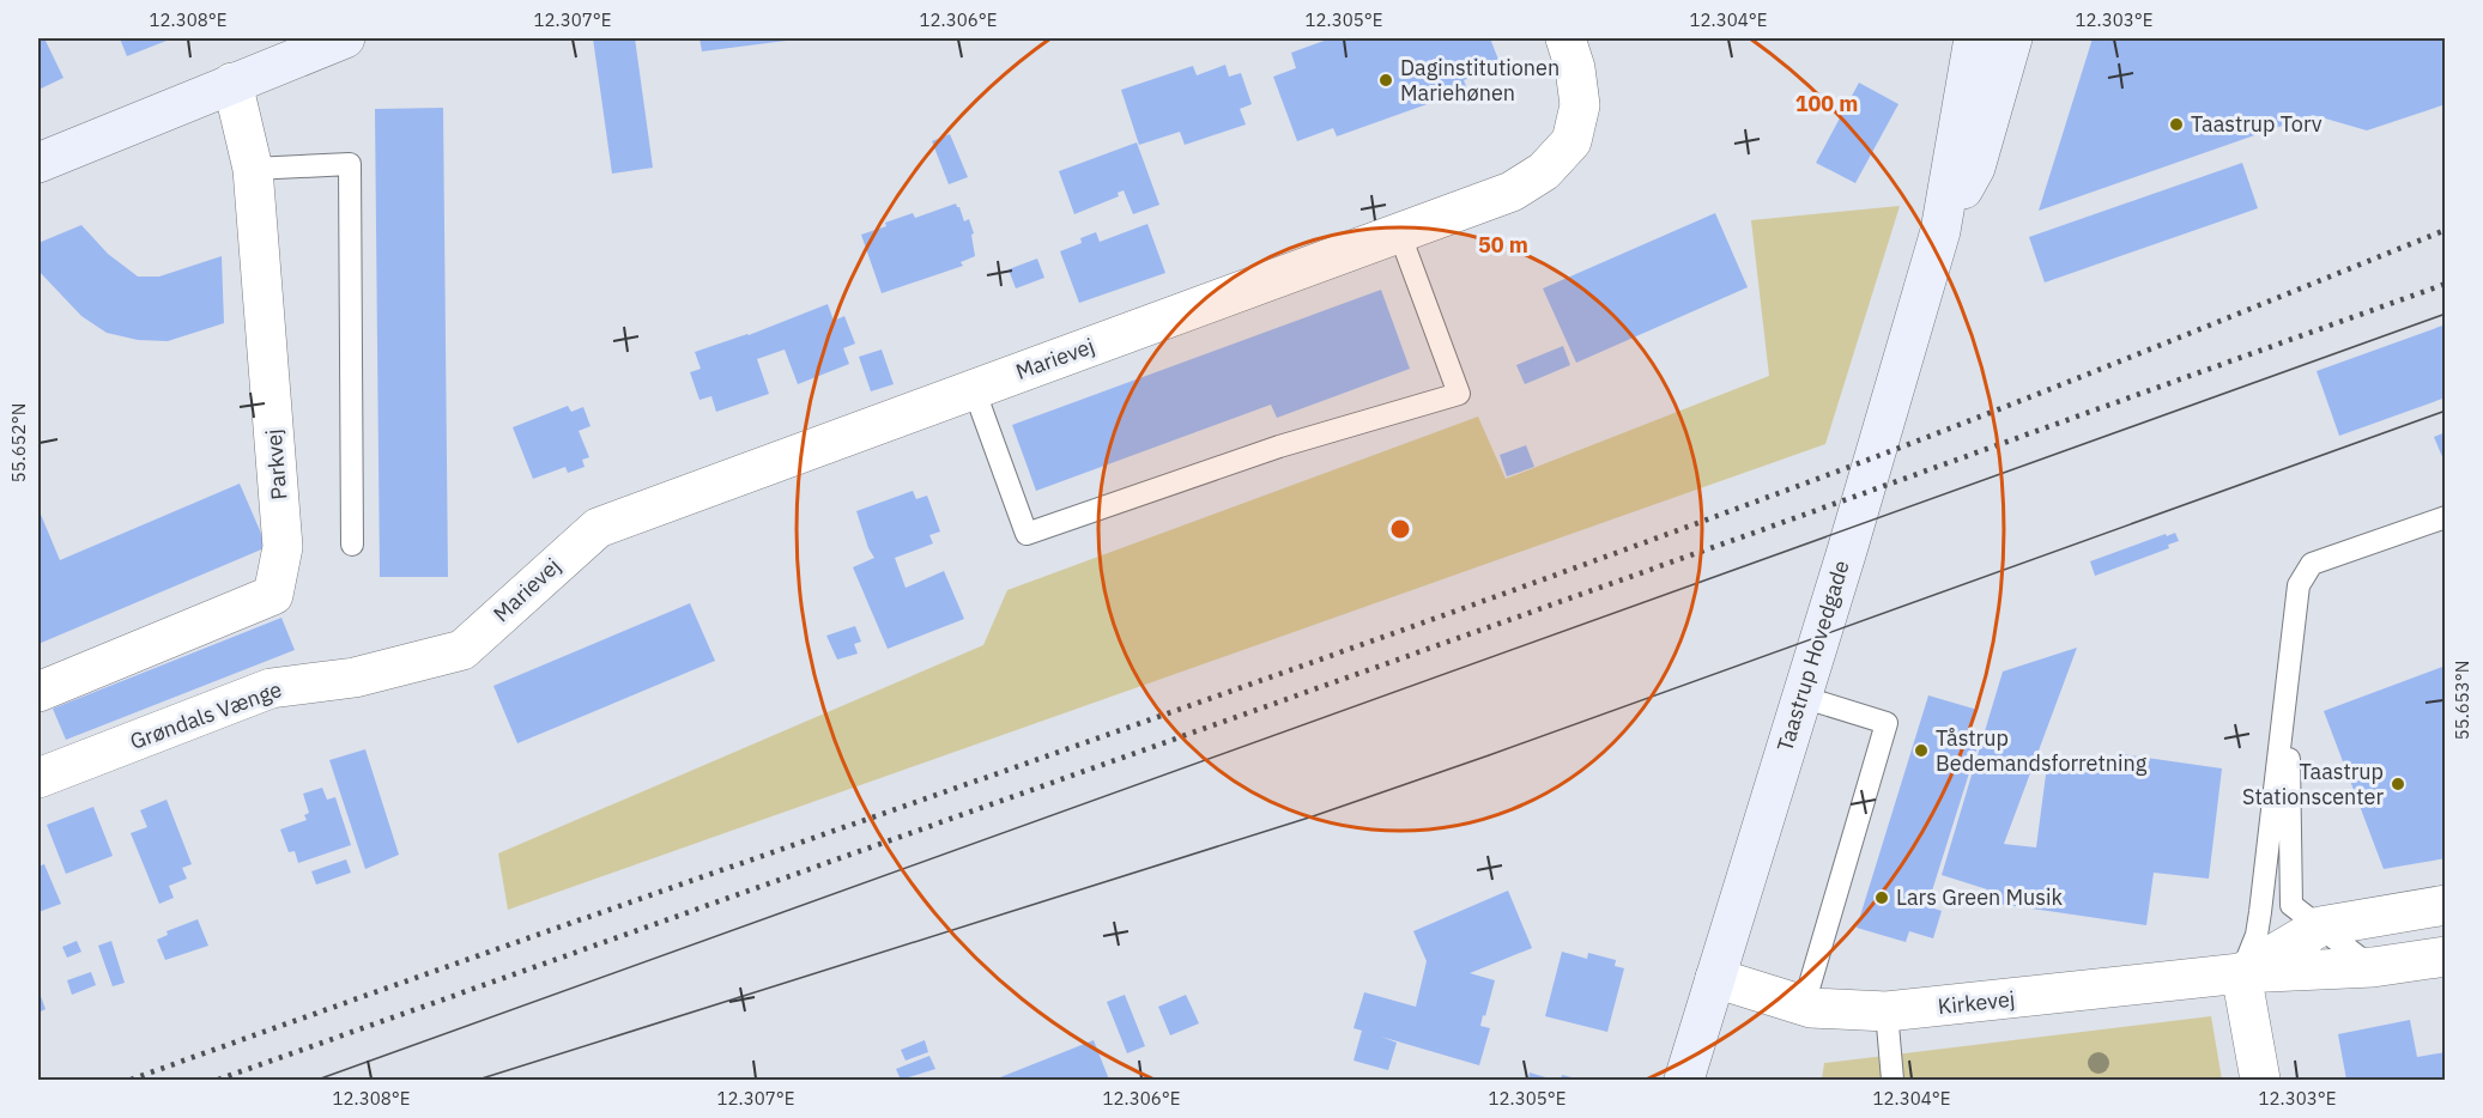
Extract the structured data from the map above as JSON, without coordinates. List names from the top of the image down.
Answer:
{
  "streets": {
    "street": [
      "Marievej",
      "Parkvej",
      "Taastrup Hovedgade",
      "Grøndals Vænge",
      "Kirkevej"
    ]
  },
  "crossings": [
    ["Marievej", "Grøndals Vænge"],
    ["Taastrup Hovedgade", "Kirkevej"]
  ],
  "places": [
    "Daginstitutionen Mariehønen",
    "Taastrup Torv",
    "Tåstrup Bedemandsforretning",
    "Taastrup Stationscenter",
    "Lars Green Musik"
  ],
  "coordinates": [
    "12.308°E",
    "12.307°E",
    "12.306°E",
    "12.305°E",
    "12.304°E",
    "12.303°E",
    "55.652°N",
    "55.653°N"
  ],
  "rings": ["100 m", "50 m"]
}
